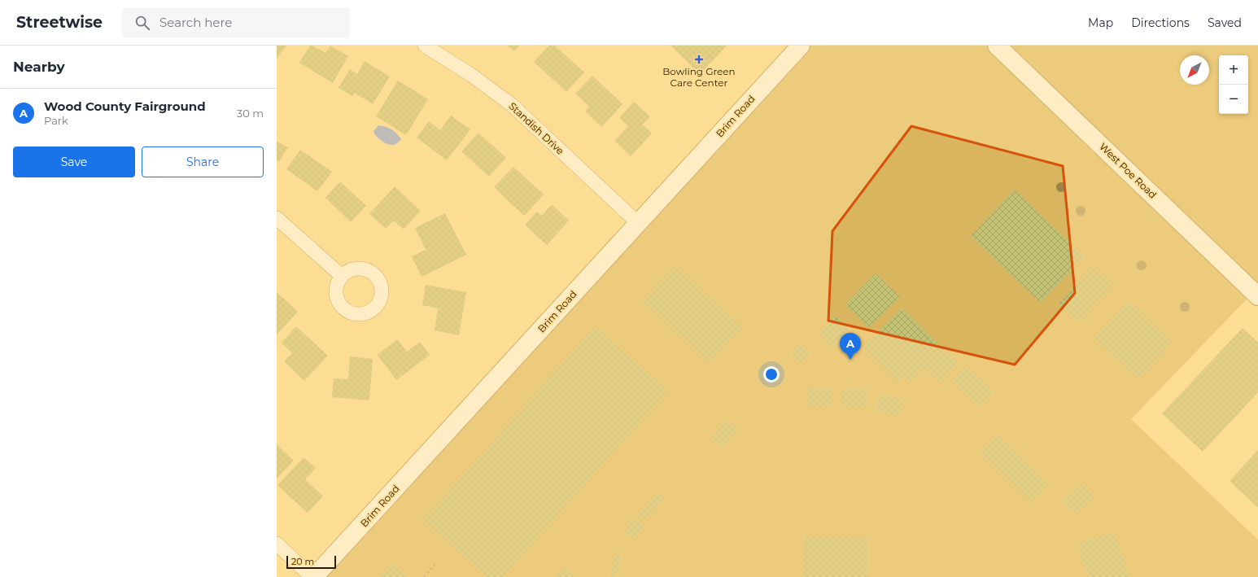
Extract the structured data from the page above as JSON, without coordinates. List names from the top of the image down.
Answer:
{
  "streets": {
    "street": ["Brim Road", "Standish Drive", "West Poe Road"]
  },
  "crossings": [
    ["Brim Road", "Standish Drive"]
  ],
  "places": {
    "health": ["Bowling Green Care Center"]
  },
  "scale_bar": "20 m",
  "north": "bottom left",
  "page": {
    "header": "Streetwise",
    "search": "Search here",
    "nav": ["Map", "Directions", "Saved"],
    "heading": "Nearby",
    "map_buttons": ["+", "−"],
    "list": [
      {
        "mark": "A",
        "name": "Wood County Fairground",
        "note": "Park",
        "value": "30 m"
      }
    ],
    "buttons": ["Save", "Share"],
    "pins": "A",
    "scale": "20 m"
  }
}
